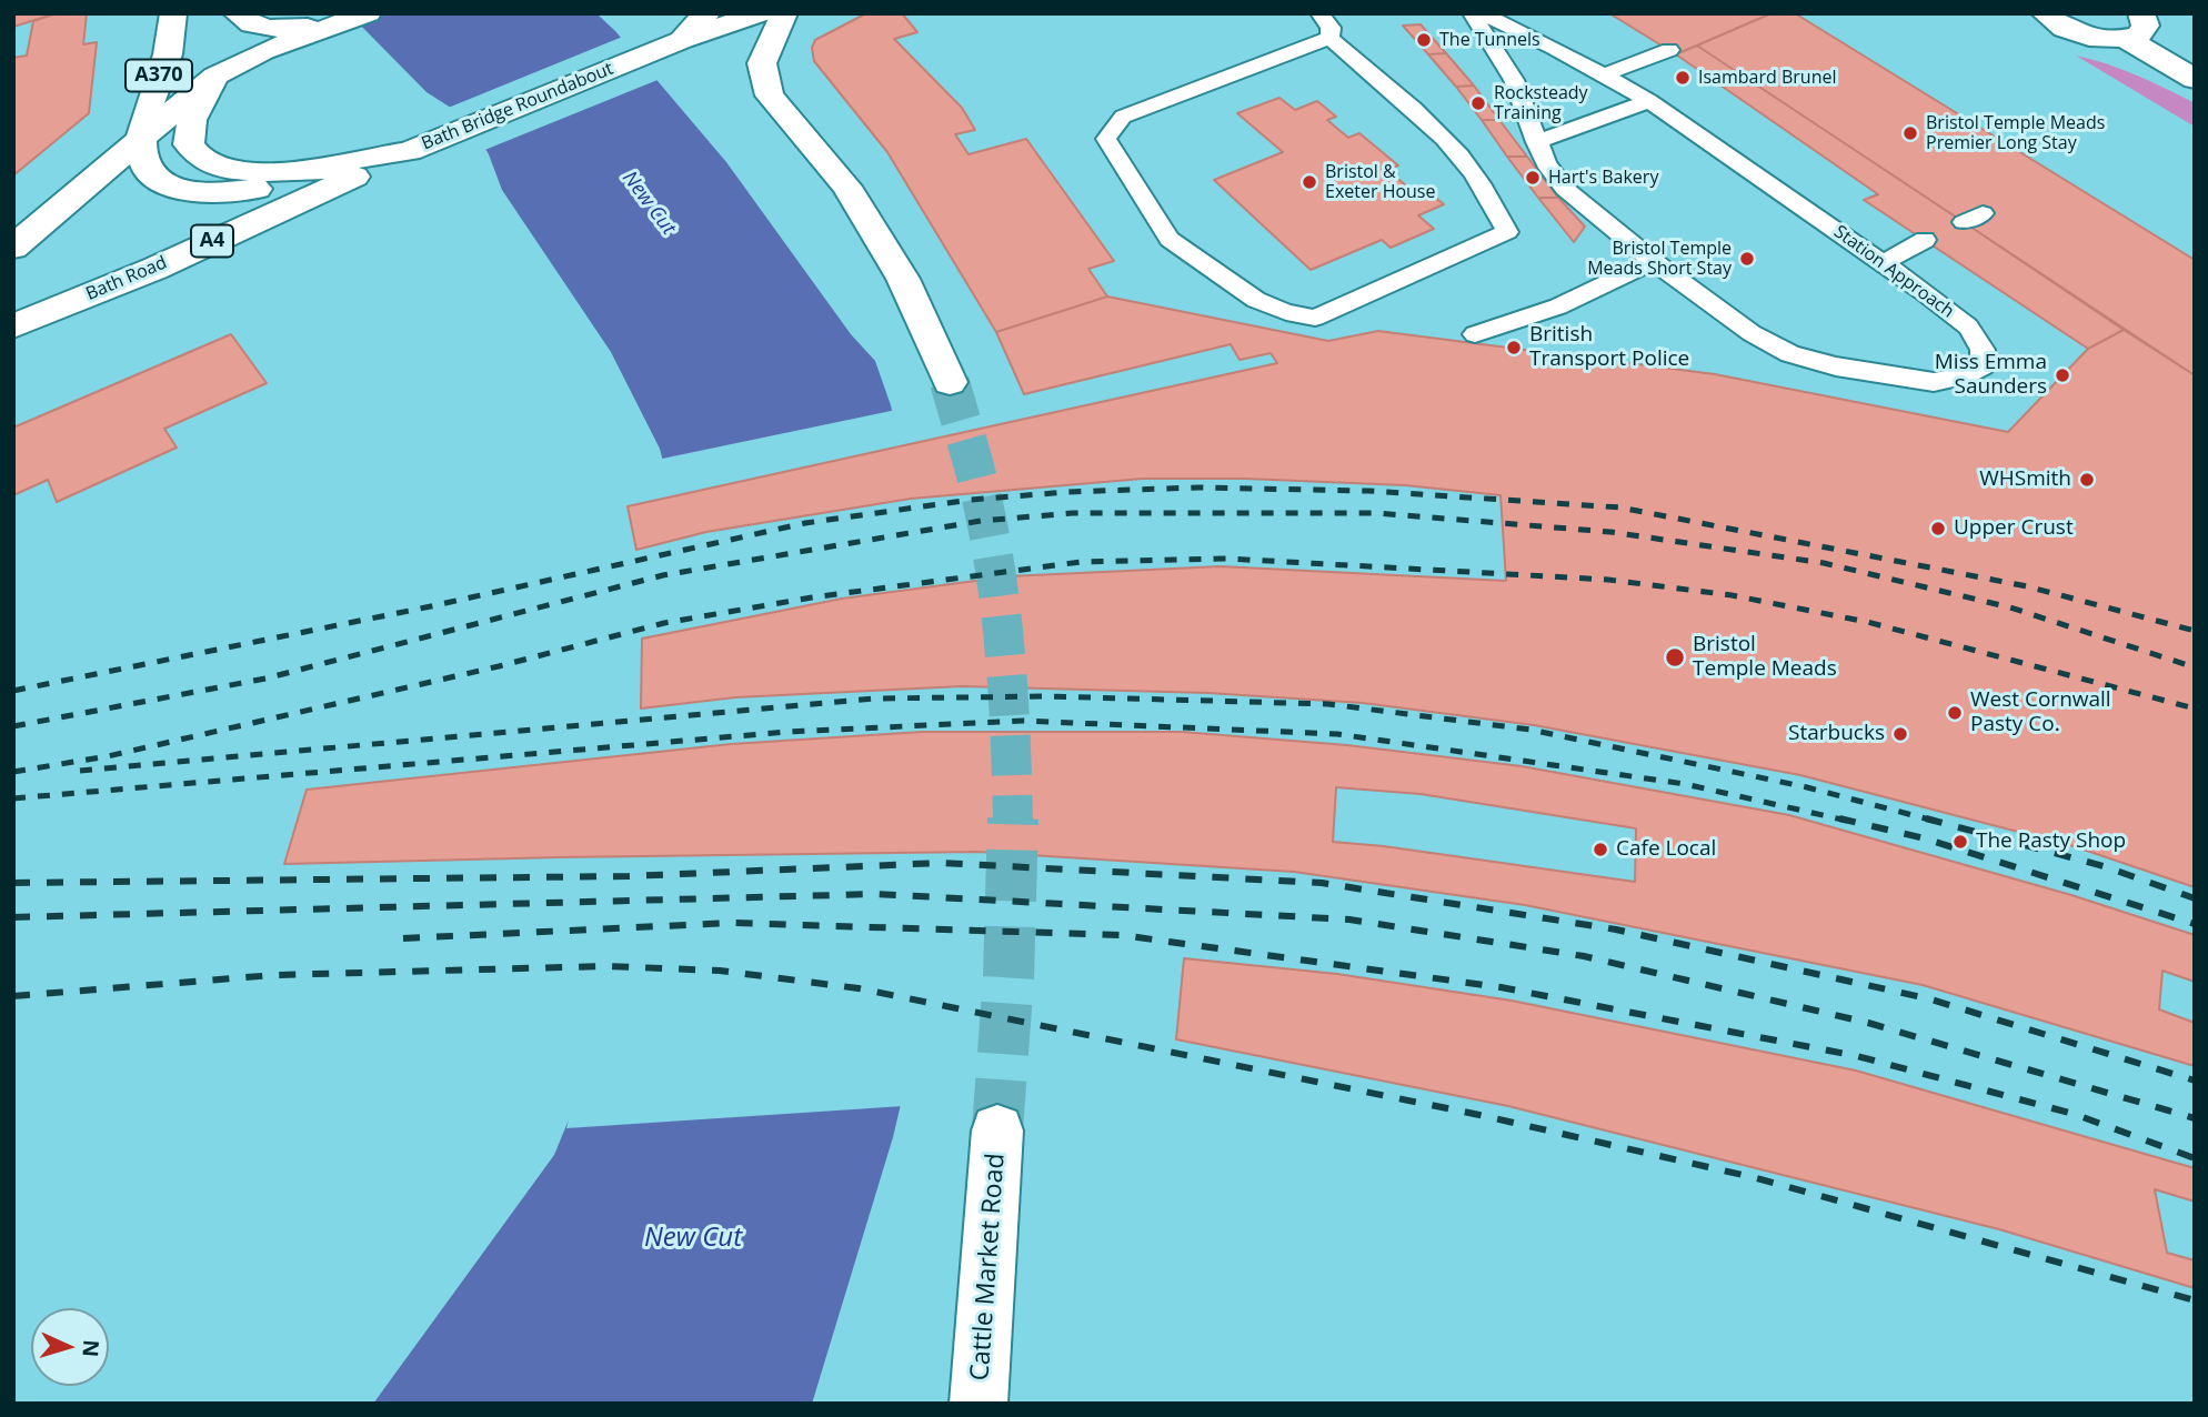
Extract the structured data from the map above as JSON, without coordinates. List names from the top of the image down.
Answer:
{
  "streets": {
    "main road": [
      "A370",
      "Bath Bridge Roundabout",
      "A4",
      "Bath Road",
      "Cattle Market Road"
    ],
    "lane": ["Station Approach"]
  },
  "crossings": [
    ["A370", "A4"],
    ["Bath Bridge Roundabout", "A4"],
    ["Bath Bridge Roundabout", "Bath Road"]
  ],
  "water": ["New Cut"],
  "places": [
    "The Tunnels",
    "Isambard Brunel",
    "Rocksteady Training",
    "Bristol Temple Meads Premier Long Stay",
    "Hart's Bakery",
    "Bristol & Exeter House",
    "Bristol Temple Meads Short Stay",
    "British Transport Police",
    "Miss Emma Saunders",
    "WHSmith",
    "Upper Crust",
    "Bristol Temple Meads",
    "West Cornwall Pasty Co.",
    "Starbucks",
    "The Pasty Shop",
    "Cafe Local"
  ],
  "north": "right"
}
